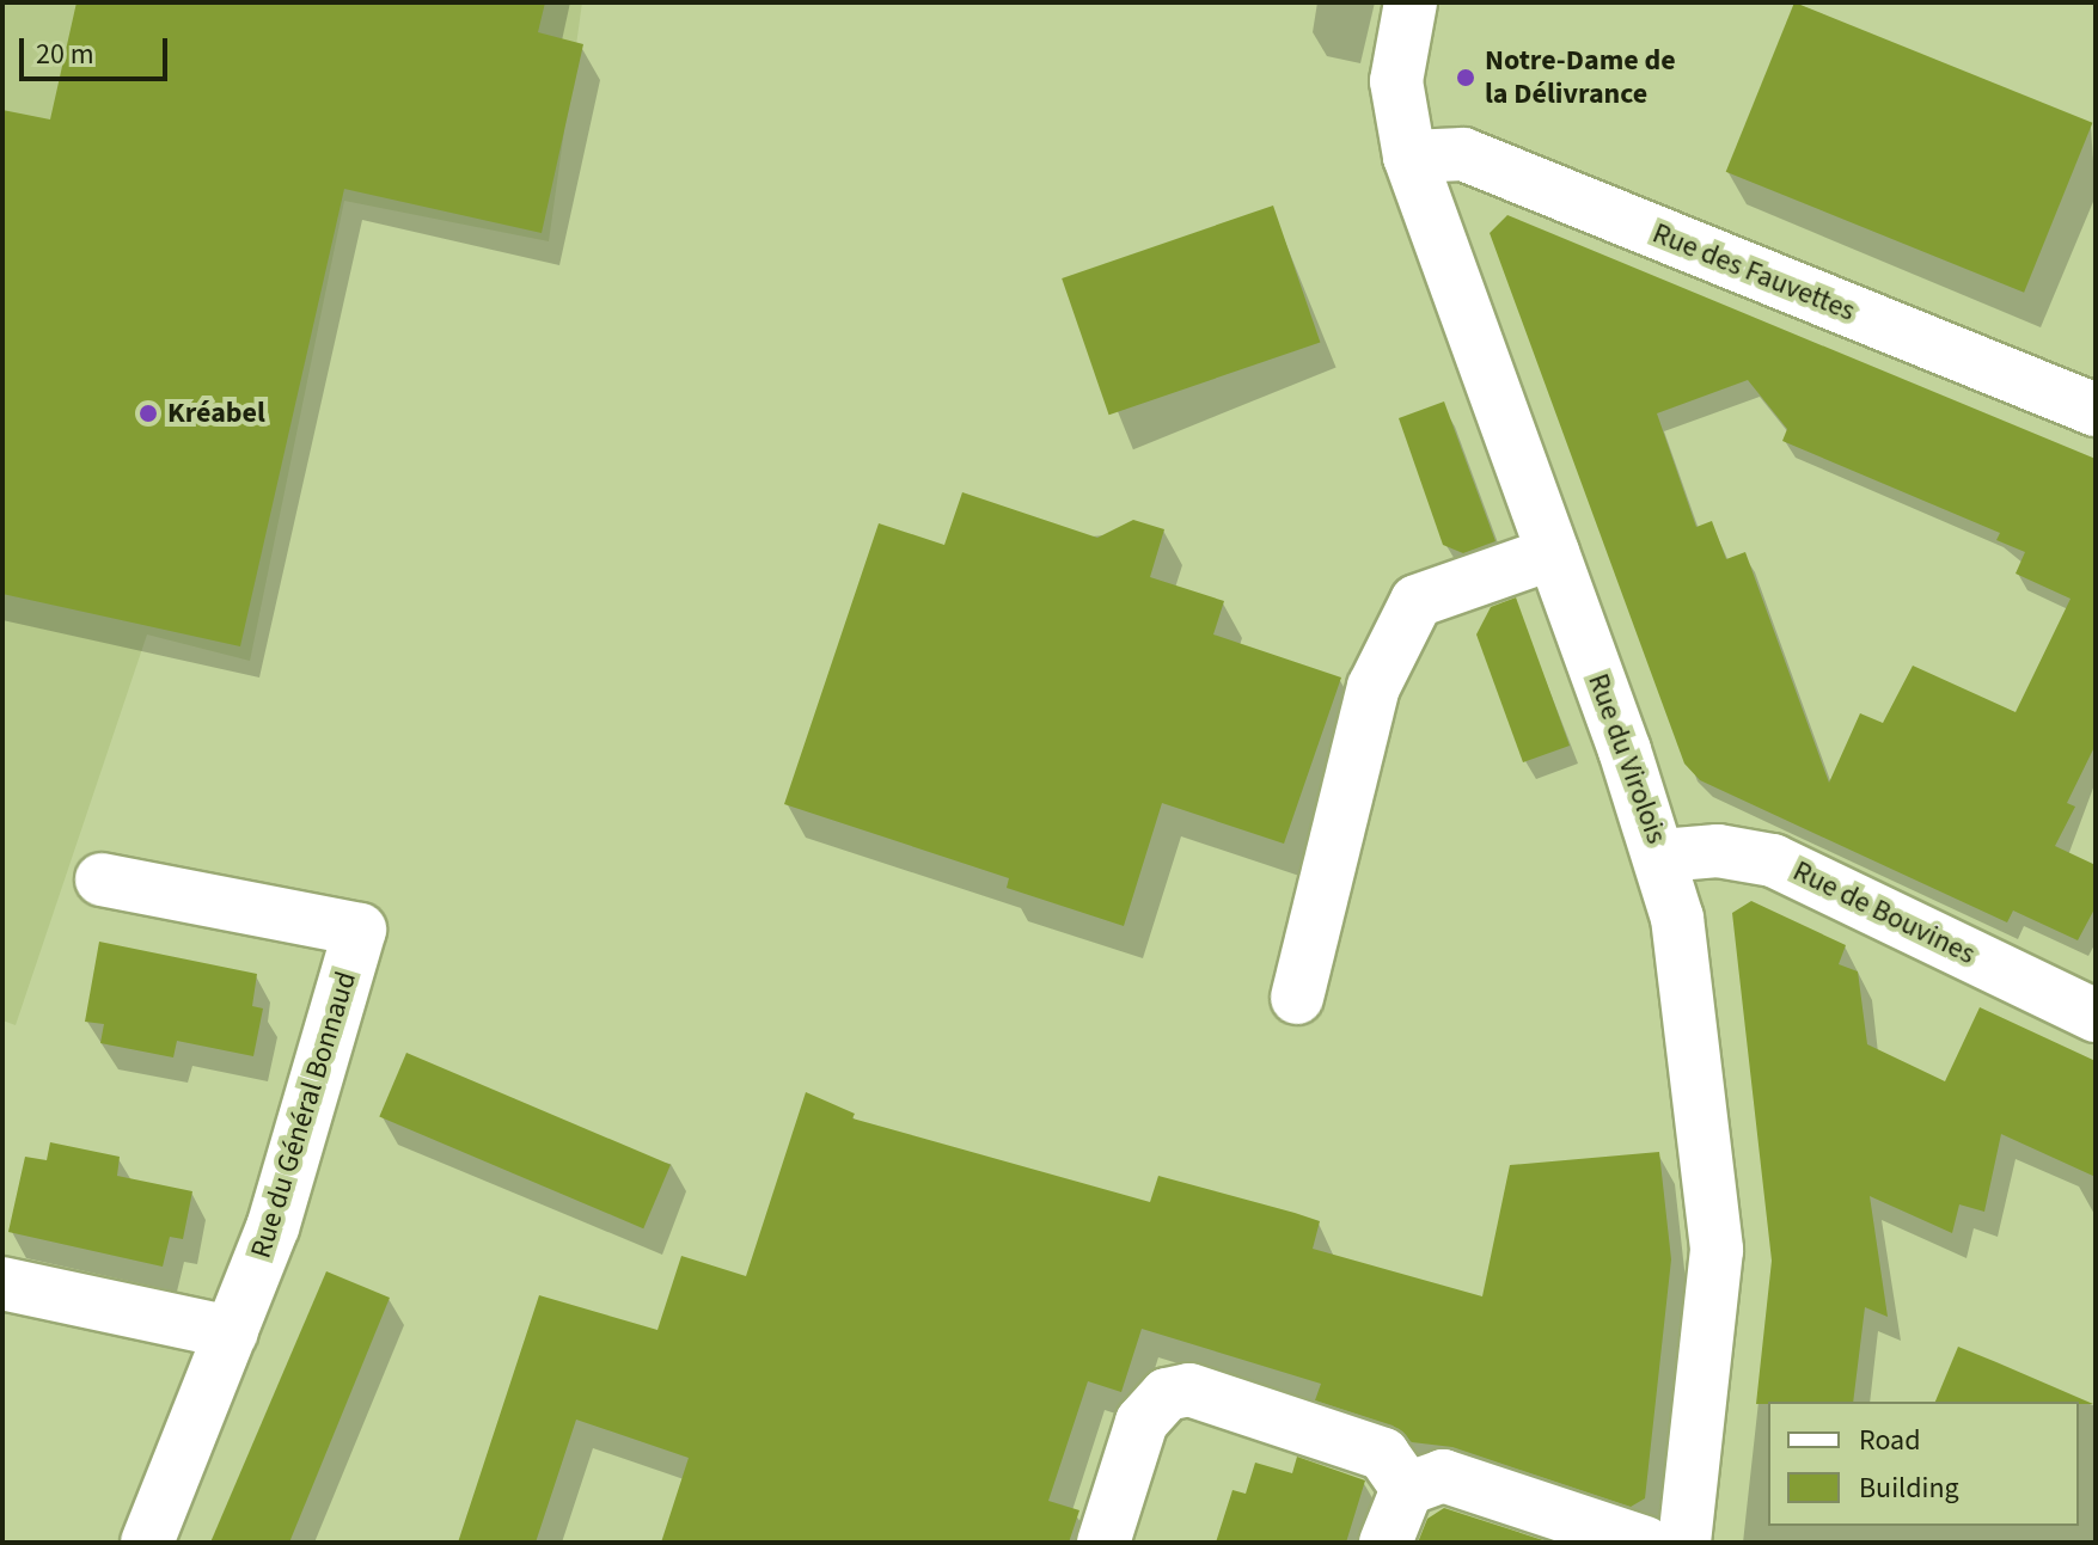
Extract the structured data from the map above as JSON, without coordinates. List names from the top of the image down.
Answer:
{
  "streets": {
    "street": [
      "Rue des Fauvettes",
      "Rue du Virolois",
      "Rue de Bouvines",
      "Rue du Général Bonnaud"
    ]
  },
  "crossings": [
    ["Rue des Fauvettes", "Rue du Virolois"],
    ["Rue du Virolois", "Rue de Bouvines"]
  ],
  "places": ["Notre-Dame de la Délivrance", "Kréabel"],
  "legend": ["Road", "Building"],
  "scale_bar": "20 m"
}
